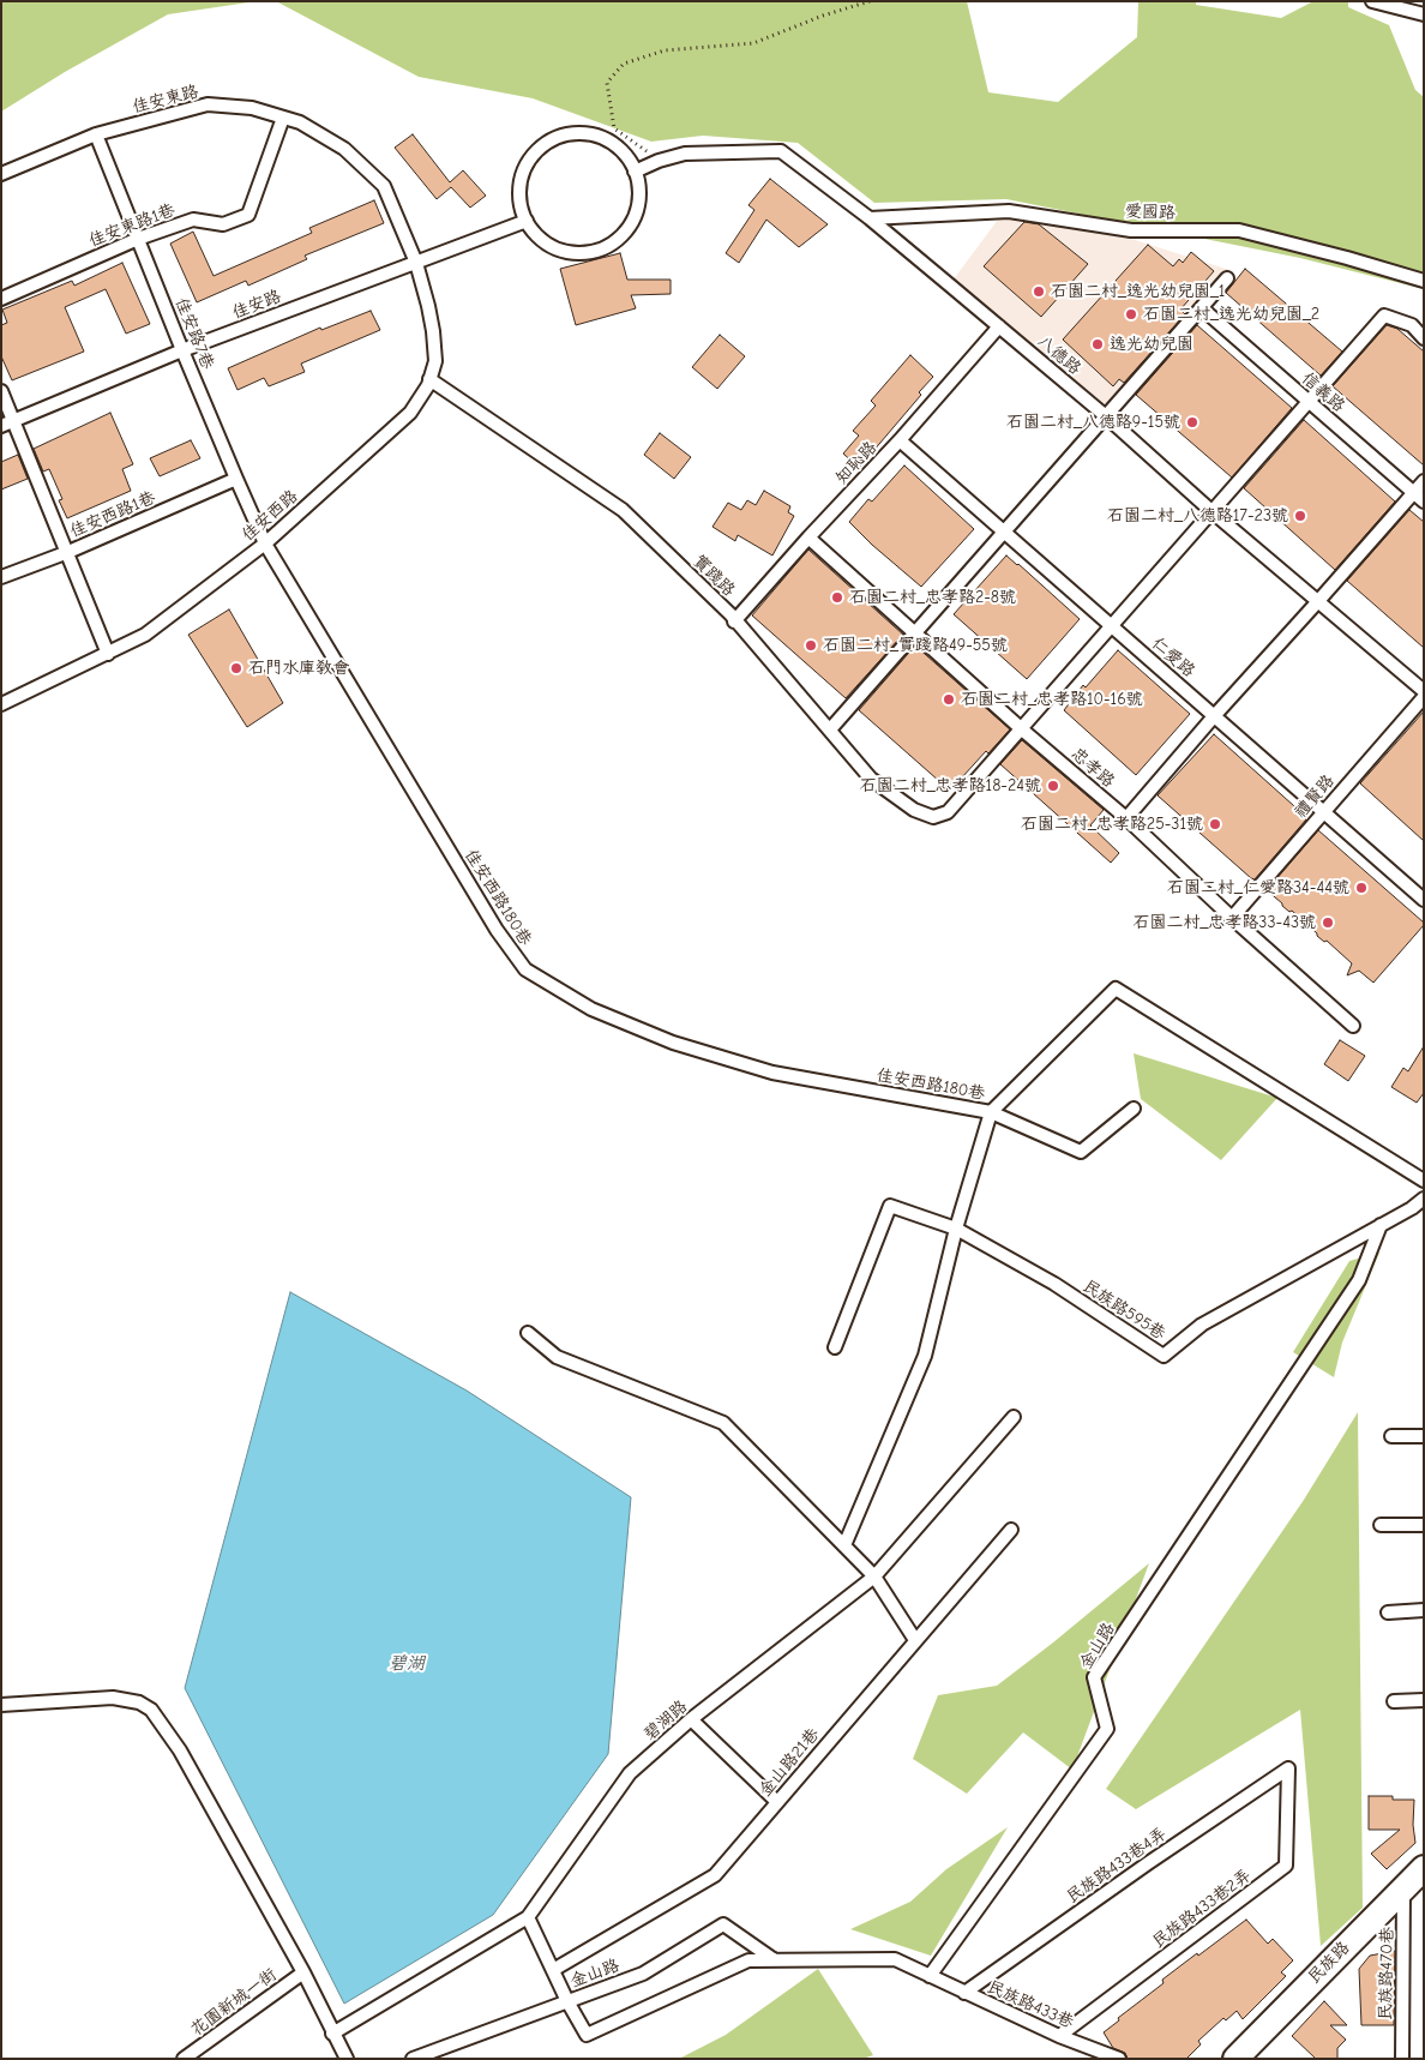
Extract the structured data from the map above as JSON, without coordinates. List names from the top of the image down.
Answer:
{
  "streets": {
    "street": ["民族路"],
    "lane": [
      "佳安東路",
      "愛國路",
      "佳安東路1巷",
      "佳安路",
      "佳安路7巷",
      "八德路",
      "信義路",
      "知恥路",
      "佳安西路1巷",
      "佳安西路",
      "實踐路",
      "仁愛路",
      "忠孝路",
      "禮賢路",
      "佳安西路180巷",
      "民族路595巷",
      "金山路",
      "碧湖路",
      "金山路21巷",
      "民族路433巷4弄",
      "民族路433巷2弄",
      "民族路470巷",
      "花園新城一街",
      "民族路433巷"
    ]
  },
  "crossings": [
    ["佳安東路", "佳安東路1巷"],
    ["佳安東路", "佳安路"],
    ["佳安東路", "佳安路7巷"],
    ["佳安東路", "佳安西路"],
    ["愛國路", "八德路"],
    ["佳安東路1巷", "佳安路7巷"],
    ["佳安路", "佳安路7巷"],
    ["佳安路", "八德路"],
    ["佳安路", "佳安西路"],
    ["佳安路7巷", "佳安西路1巷"],
    ["佳安路7巷", "佳安西路"],
    ["佳安路7巷", "佳安西路180巷"],
    ["八德路", "知恥路"],
    ["知恥路", "實踐路"],
    ["知恥路", "仁愛路"],
    ["知恥路", "忠孝路"],
    ["佳安西路", "實踐路"],
    ["佳安西路", "佳安西路180巷"],
    ["實踐路", "忠孝路"],
    ["仁愛路", "禮賢路"],
    ["忠孝路", "禮賢路"],
    ["民族路595巷", "金山路"],
    ["金山路", "民族路433巷"],
    ["民族路433巷4弄", "民族路433巷2弄"],
    ["民族路433巷4弄", "民族路433巷"],
    ["民族路433巷2弄", "民族路433巷"],
    ["民族路", "民族路470巷"]
  ],
  "water": ["碧湖"],
  "places": [
    "石園二村_逸光幼兒園_1",
    "石園二村_逸光幼兒園_2",
    "逸光幼兒園",
    "石園二村_八德路9-15號",
    "石園二村_八德路17-23號",
    "石園二村_忠孝路2-8號",
    "石園二村_實踐路49-55號",
    "石門水庫教會",
    "石園二村_忠孝路10-16號",
    "石園二村_忠孝路18-24號",
    "石園二村_忠孝路25-31號",
    "石園二村_仁愛路34-44號",
    "石園二村_忠孝路33-43號"
  ]
}
